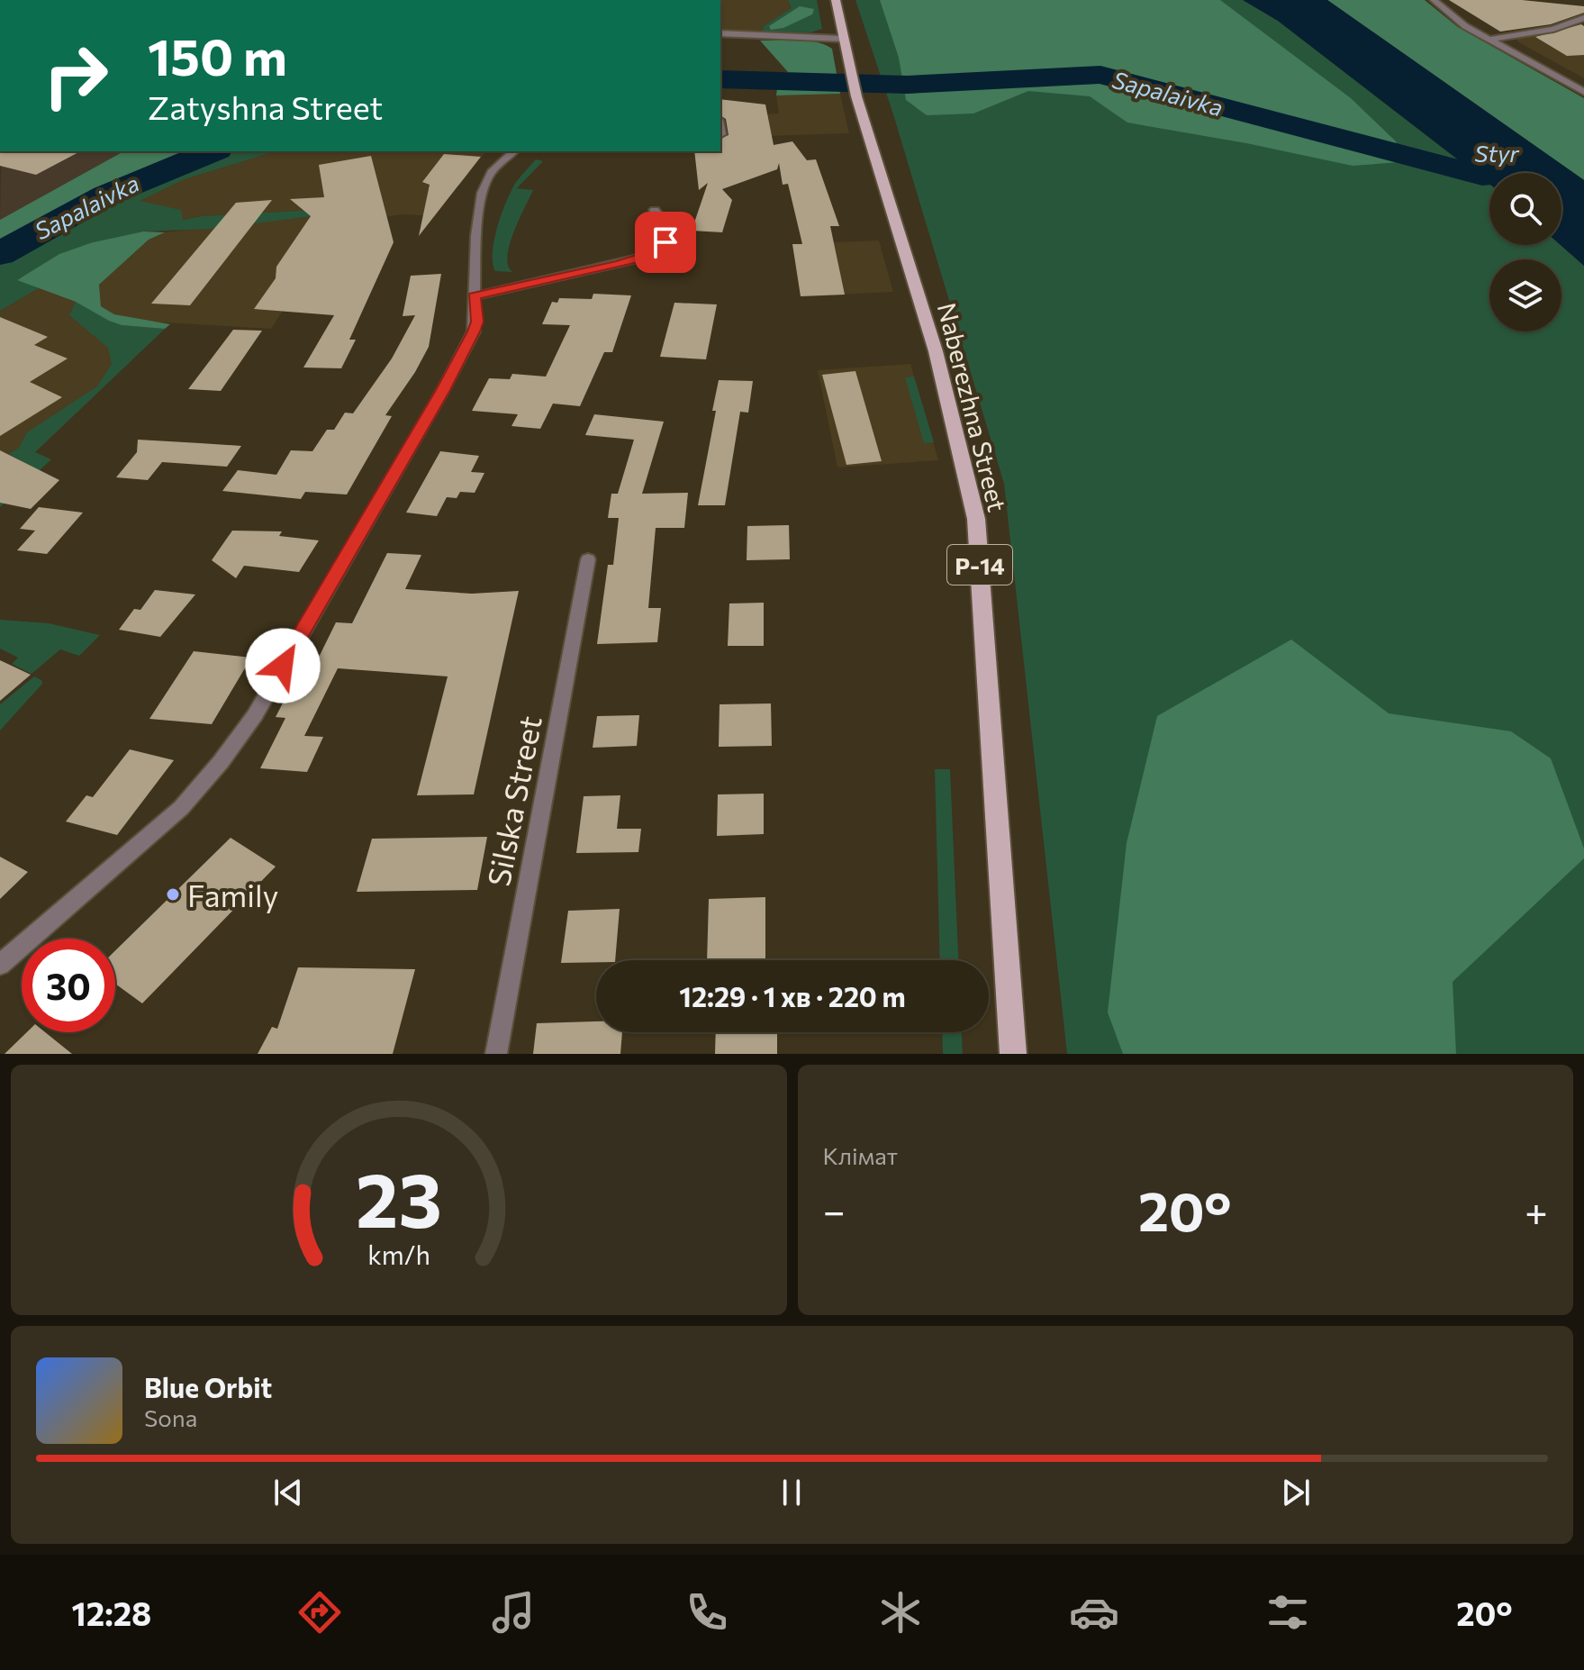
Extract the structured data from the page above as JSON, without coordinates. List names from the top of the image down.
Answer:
{
  "streets": {
    "main road": ["Naberezhna Street", "Р-14"],
    "street": ["Silska Street"]
  },
  "water": ["Sapalaivka", "Styr"],
  "places": ["Family"],
  "page": {
    "turn": ["150 m", "Zatyshna Street"],
    "limit": "30",
    "trip": "12:29 · 1 хв · 220 m",
    "tile": "Клімат",
    "heat": ["−", "20°", "+"],
    "song": ["Blue Orbit", "Sona"],
    "tabs": ["12:28", "20°"],
    "gauge": ["23", "km/h"]
  }
}
